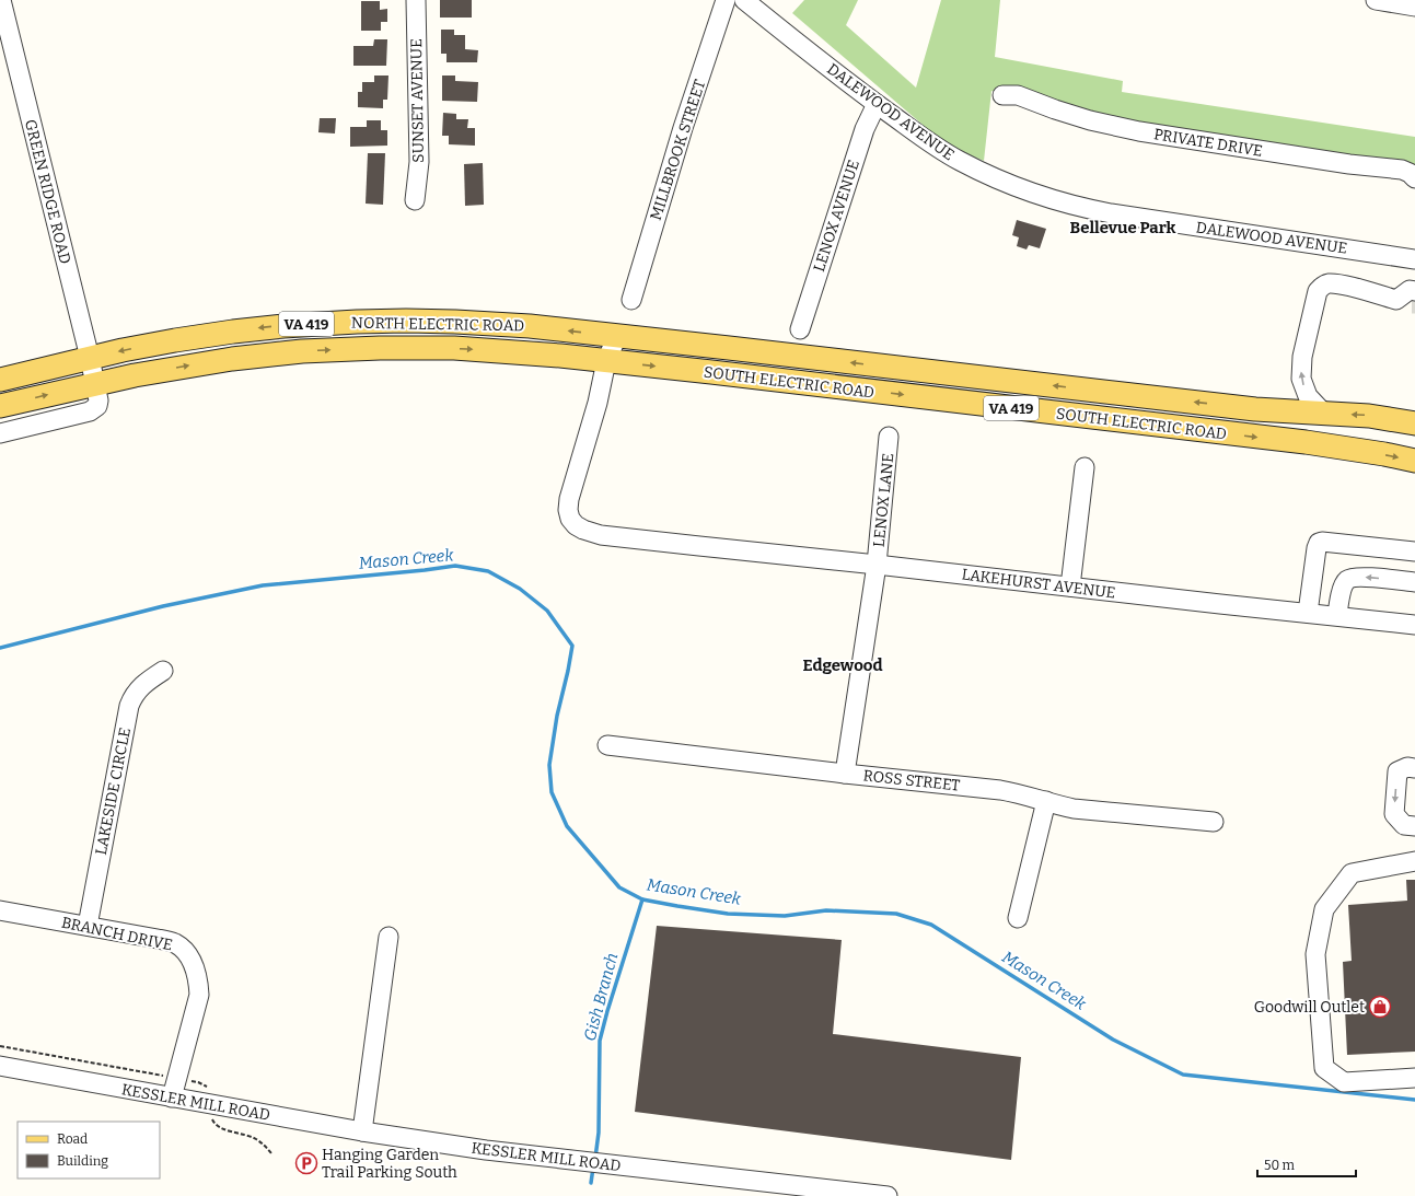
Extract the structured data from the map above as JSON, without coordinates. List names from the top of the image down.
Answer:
{
  "streets": {
    "main road": ["VA 419", "NORTH ELECTRIC ROAD", "SOUTH ELECTRIC ROAD"],
    "street": [
      "SUNSET AVENUE",
      "DALEWOOD AVENUE",
      "PRIVATE DRIVE",
      "MILLBROOK STREET",
      "GREEN RIDGE ROAD",
      "LENOX AVENUE",
      "LENOX LANE",
      "LAKEHURST AVENUE",
      "ROSS STREET",
      "LAKESIDE CIRCLE",
      "BRANCH DRIVE",
      "KESSLER MILL ROAD"
    ]
  },
  "crossings": [
    ["DALEWOOD AVENUE", "LENOX AVENUE"],
    ["GREEN RIDGE ROAD", "NORTH ELECTRIC ROAD"],
    ["NORTH ELECTRIC ROAD", "SOUTH ELECTRIC ROAD"],
    ["NORTH ELECTRIC ROAD", "LAKEHURST AVENUE"],
    ["SOUTH ELECTRIC ROAD", "LAKEHURST AVENUE"],
    ["LENOX LANE", "LAKEHURST AVENUE"],
    ["LAKESIDE CIRCLE", "BRANCH DRIVE"],
    ["BRANCH DRIVE", "KESSLER MILL ROAD"]
  ],
  "districts": ["Bellevue Park", "Edgewood"],
  "water": ["Mason Creek", "Gish Branch"],
  "places": {
    "shop": ["Goodwill Outlet"],
    "parking": ["Hanging Garden Trail Parking South"]
  },
  "legend": ["Road", "Building"],
  "scale_bar": "50 m"
}
